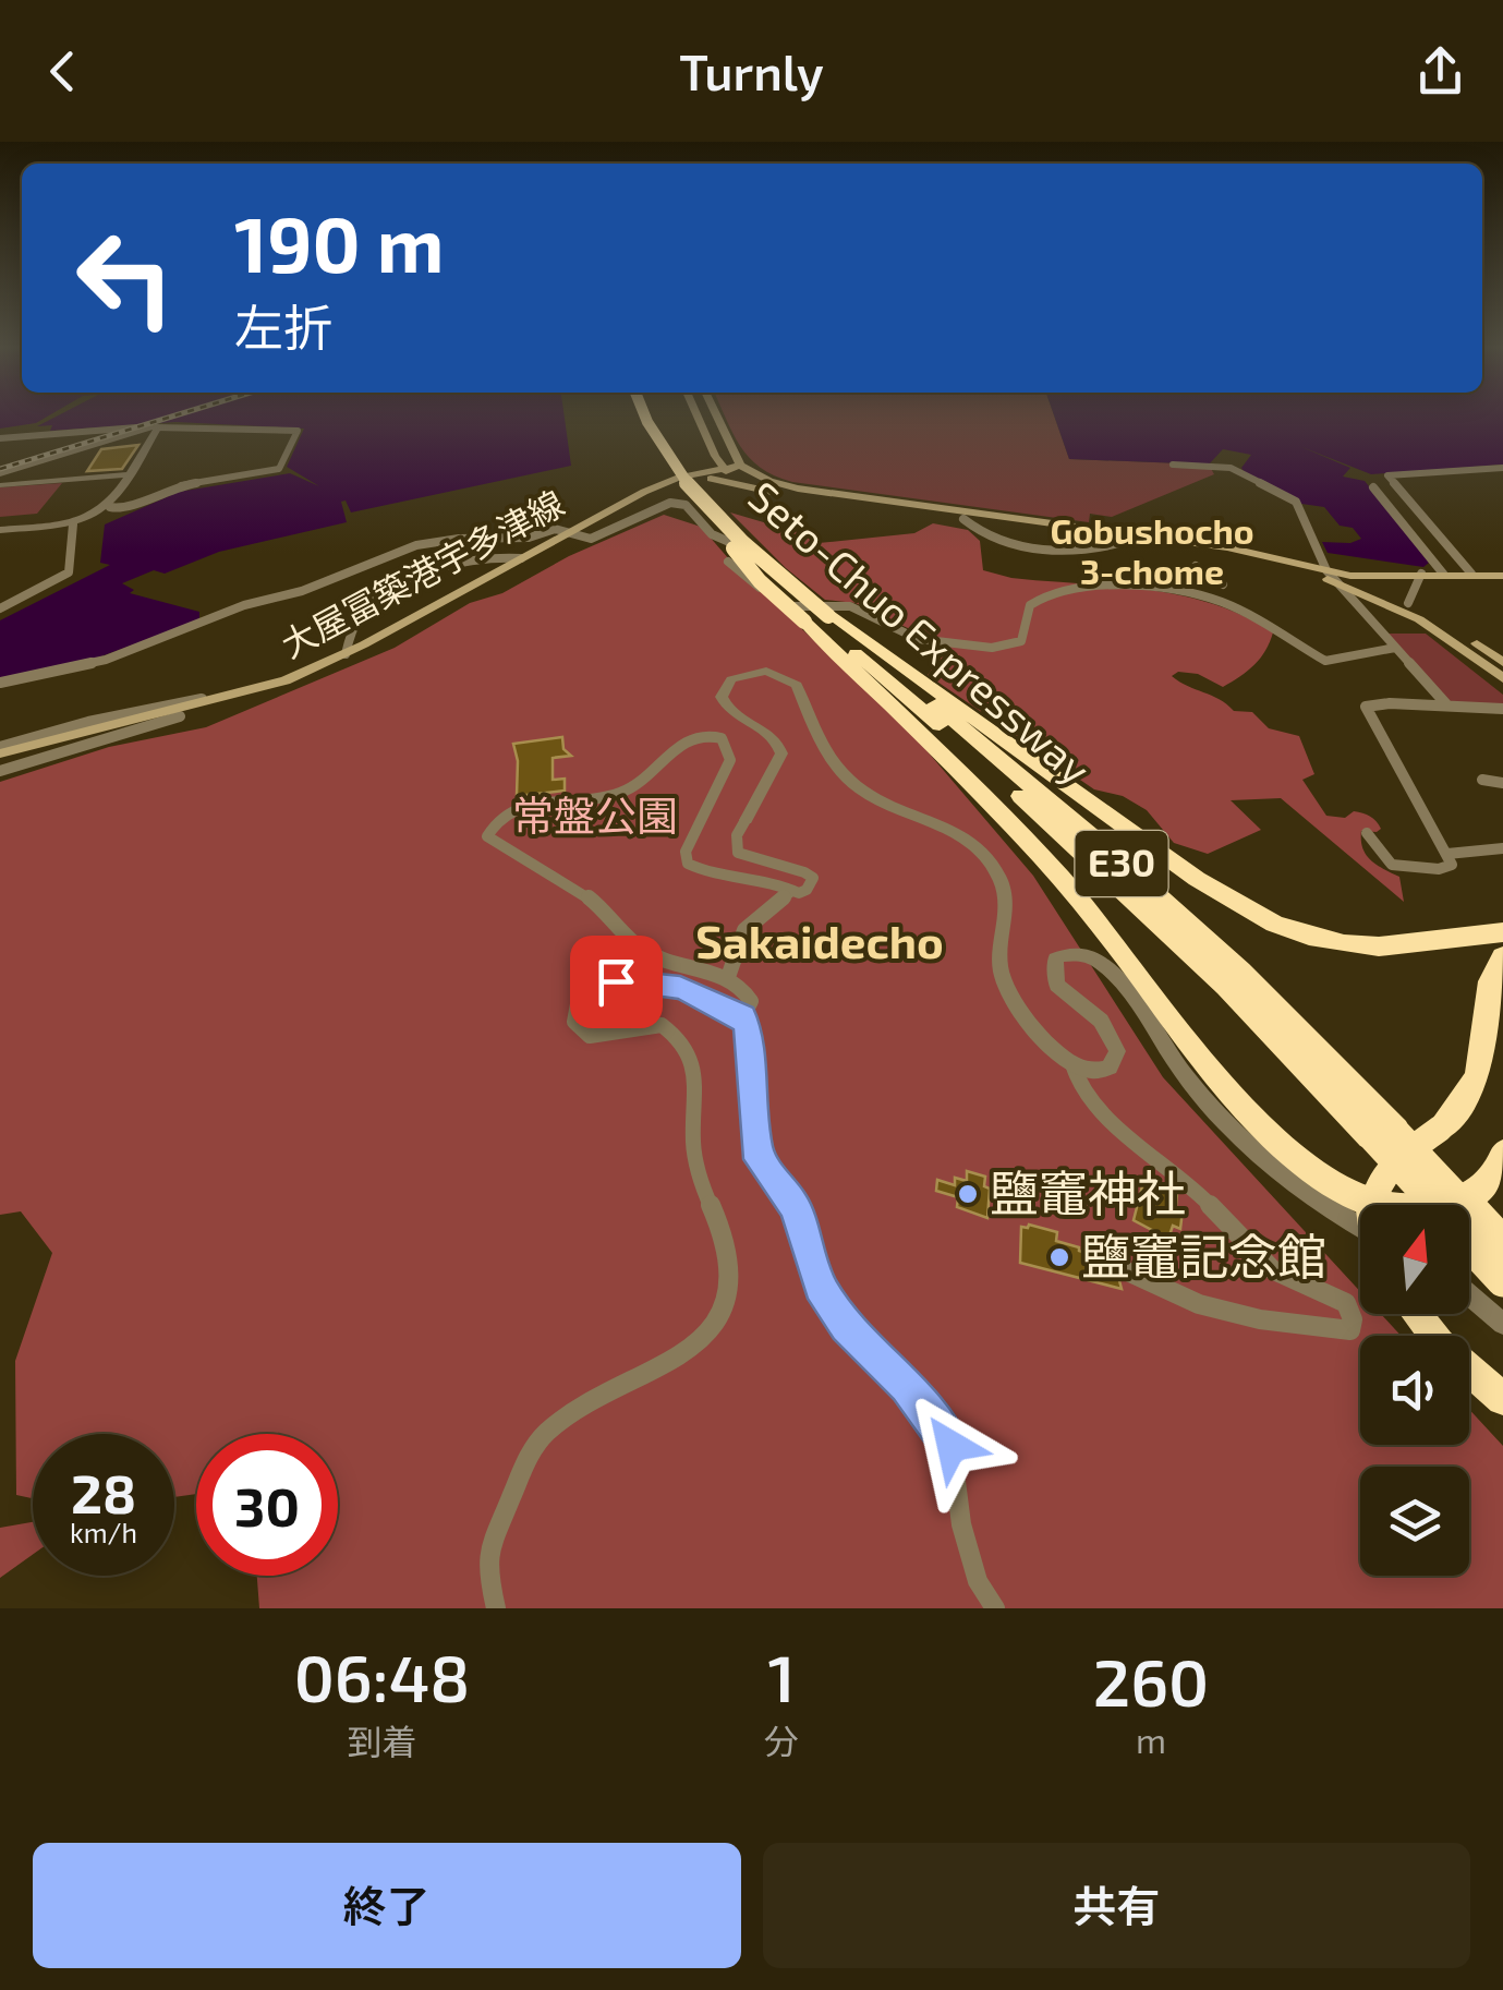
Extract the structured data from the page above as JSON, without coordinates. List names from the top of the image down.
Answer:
{
  "streets": {
    "highway": ["Seto-Chuo Expressway", "E30"],
    "main road": ["大屋冨築港宇多津線"]
  },
  "districts": ["Gobushocho 3-chome", "Sakaidecho"],
  "parks": ["常盤公園"],
  "places": ["鹽竈神社", "鹽竈記念館"],
  "north": "top",
  "page": {
    "header": "Turnly",
    "turn": ["190 m", "左折"],
    "speed": "28 km/h",
    "limit": "30",
    "eta": [
      "06:48",
      "到着",
      "1",
      "分",
      "260",
      "m"
    ],
    "buttons": ["終了", "共有"]
  }
}
